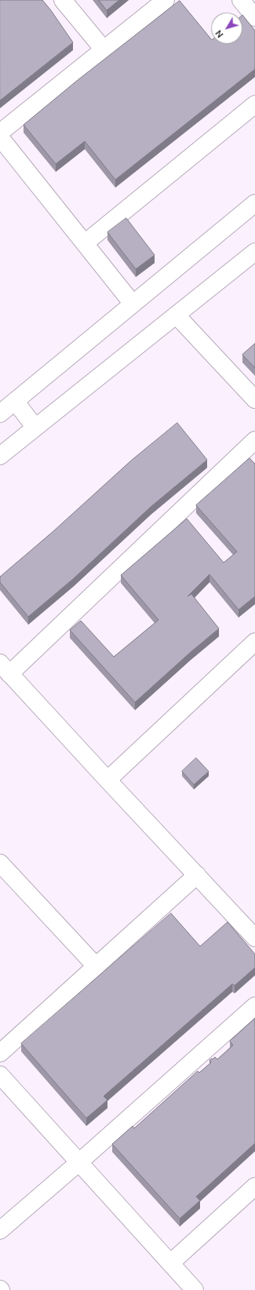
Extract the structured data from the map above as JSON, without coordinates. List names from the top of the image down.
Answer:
{
  "north": "bottom left"
}
